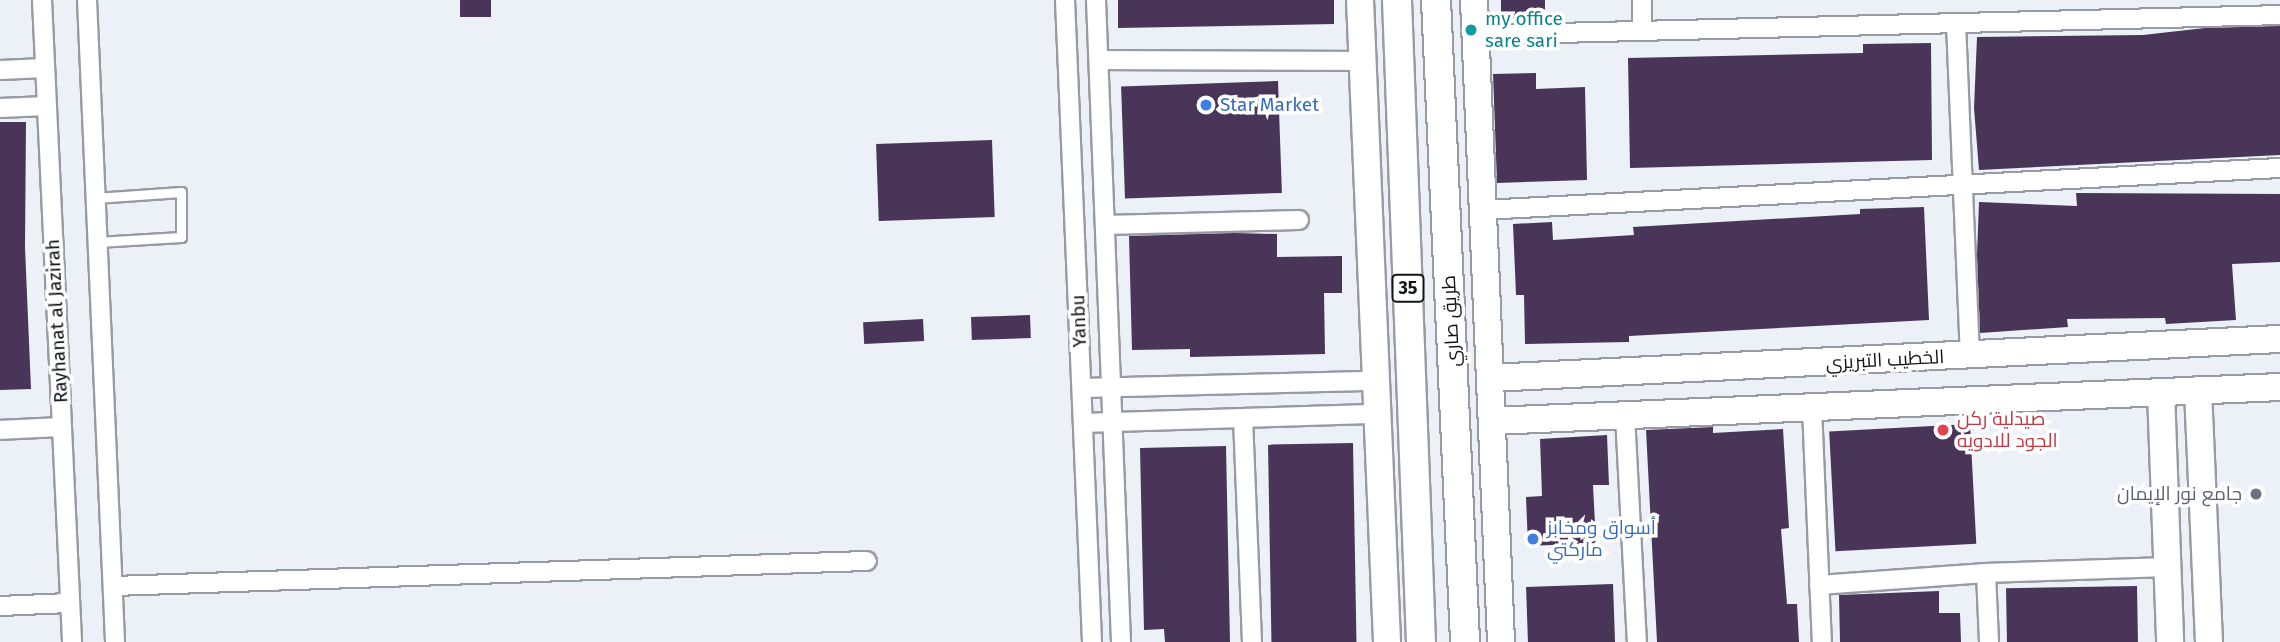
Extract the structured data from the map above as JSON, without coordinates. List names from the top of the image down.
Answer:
{
  "streets": {
    "main road": ["35", "طريق صاري"],
    "street": ["Rayhanat al Jazirah", "Yanbu", "الخطيب التبريزي"]
  },
  "places": [
    "my office sare sari",
    "Star Market",
    "صيدلية ركن الجود للادويه",
    "جامع نور الإيمان",
    "أسواق ومخابز ماركتي"
  ]
}
